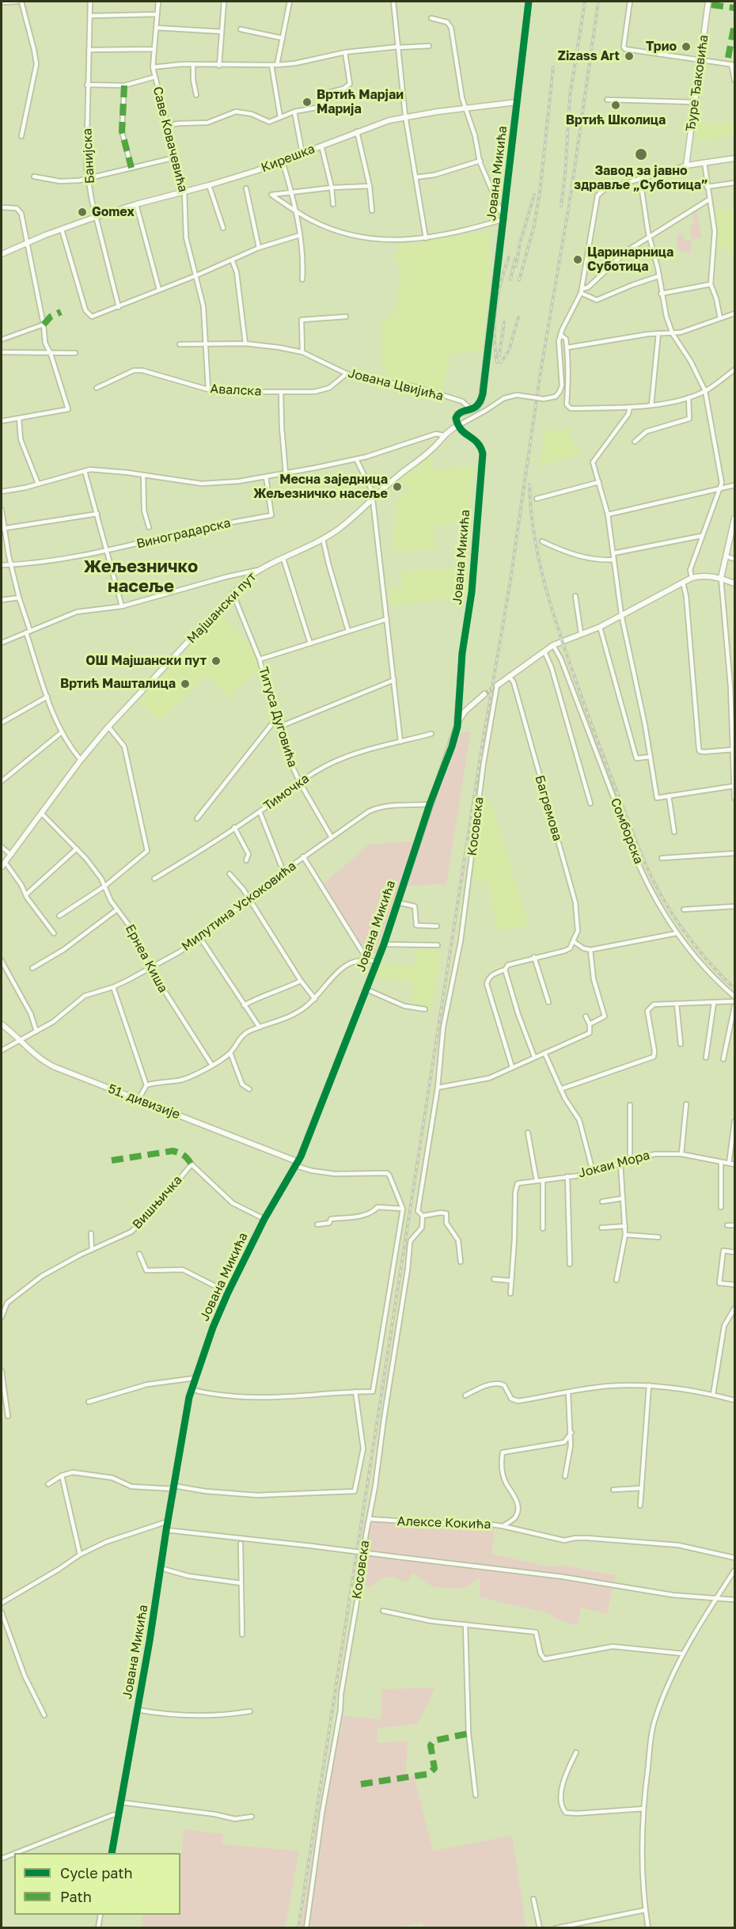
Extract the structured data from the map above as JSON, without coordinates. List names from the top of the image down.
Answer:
{
  "streets": {
    "street": [
      "Ђуре Ђаковића",
      "Саве Ковачевића",
      "Банијска",
      "Кирешка",
      "Јована Микића",
      "Јована Цвијића",
      "Авалска",
      "Виноградарска",
      "Мајшански пут",
      "Титуса Дуговића",
      "Тимочка",
      "Багремова",
      "Косовска",
      "Сомборска",
      "Милутина Ускоковића",
      "Ернеа Киша",
      "51. дивизије",
      "Јокаи Мора",
      "Вишњичка",
      "Алексе Кокића"
    ]
  },
  "crossings": [
    ["Саве Ковачевића", "Кирешка"],
    ["Саве Ковачевића", "Јована Цвијића"],
    ["Саве Ковачевића", "Авалска"],
    ["Банијска", "Кирешка"],
    ["Кирешка", "Јована Микића"],
    ["Јована Микића", "Јована Цвијића"],
    ["Јована Микића", "Мајшански пут"],
    ["Јована Микића", "Милутина Ускоковића"],
    ["Јована Микића", "51. дивизије"],
    ["Јована Микића", "Вишњичка"],
    ["Јована Цвијића", "Авалска"],
    ["Мајшански пут", "Титуса Дуговића"],
    ["Мајшански пут", "Ернеа Киша"],
    ["Титуса Дуговића", "Тимочка"],
    ["Титуса Дуговића", "Милутина Ускоковића"],
    ["Багремова", "Косовска"],
    ["Косовска", "Сомборска"],
    ["Косовска", "Алексе Кокића"],
    ["Милутина Ускоковића", "Ернеа Киша"],
    ["Милутина Ускоковића", "51. дивизије"]
  ],
  "districts": ["Жељезничко насеље"],
  "places": [
    "Трио",
    "Zizass Art",
    "Вртић Марјаи Марија",
    "Вртић Школица",
    "Завод за јавно здравље „Суботица”",
    "Gomex",
    "Царинарница Суботица",
    "Месна заједница Жељезничко насеље",
    "ОШ Мајшански пут",
    "Вртић Машталица"
  ],
  "legend": ["Cycle path", "Path"]
}
